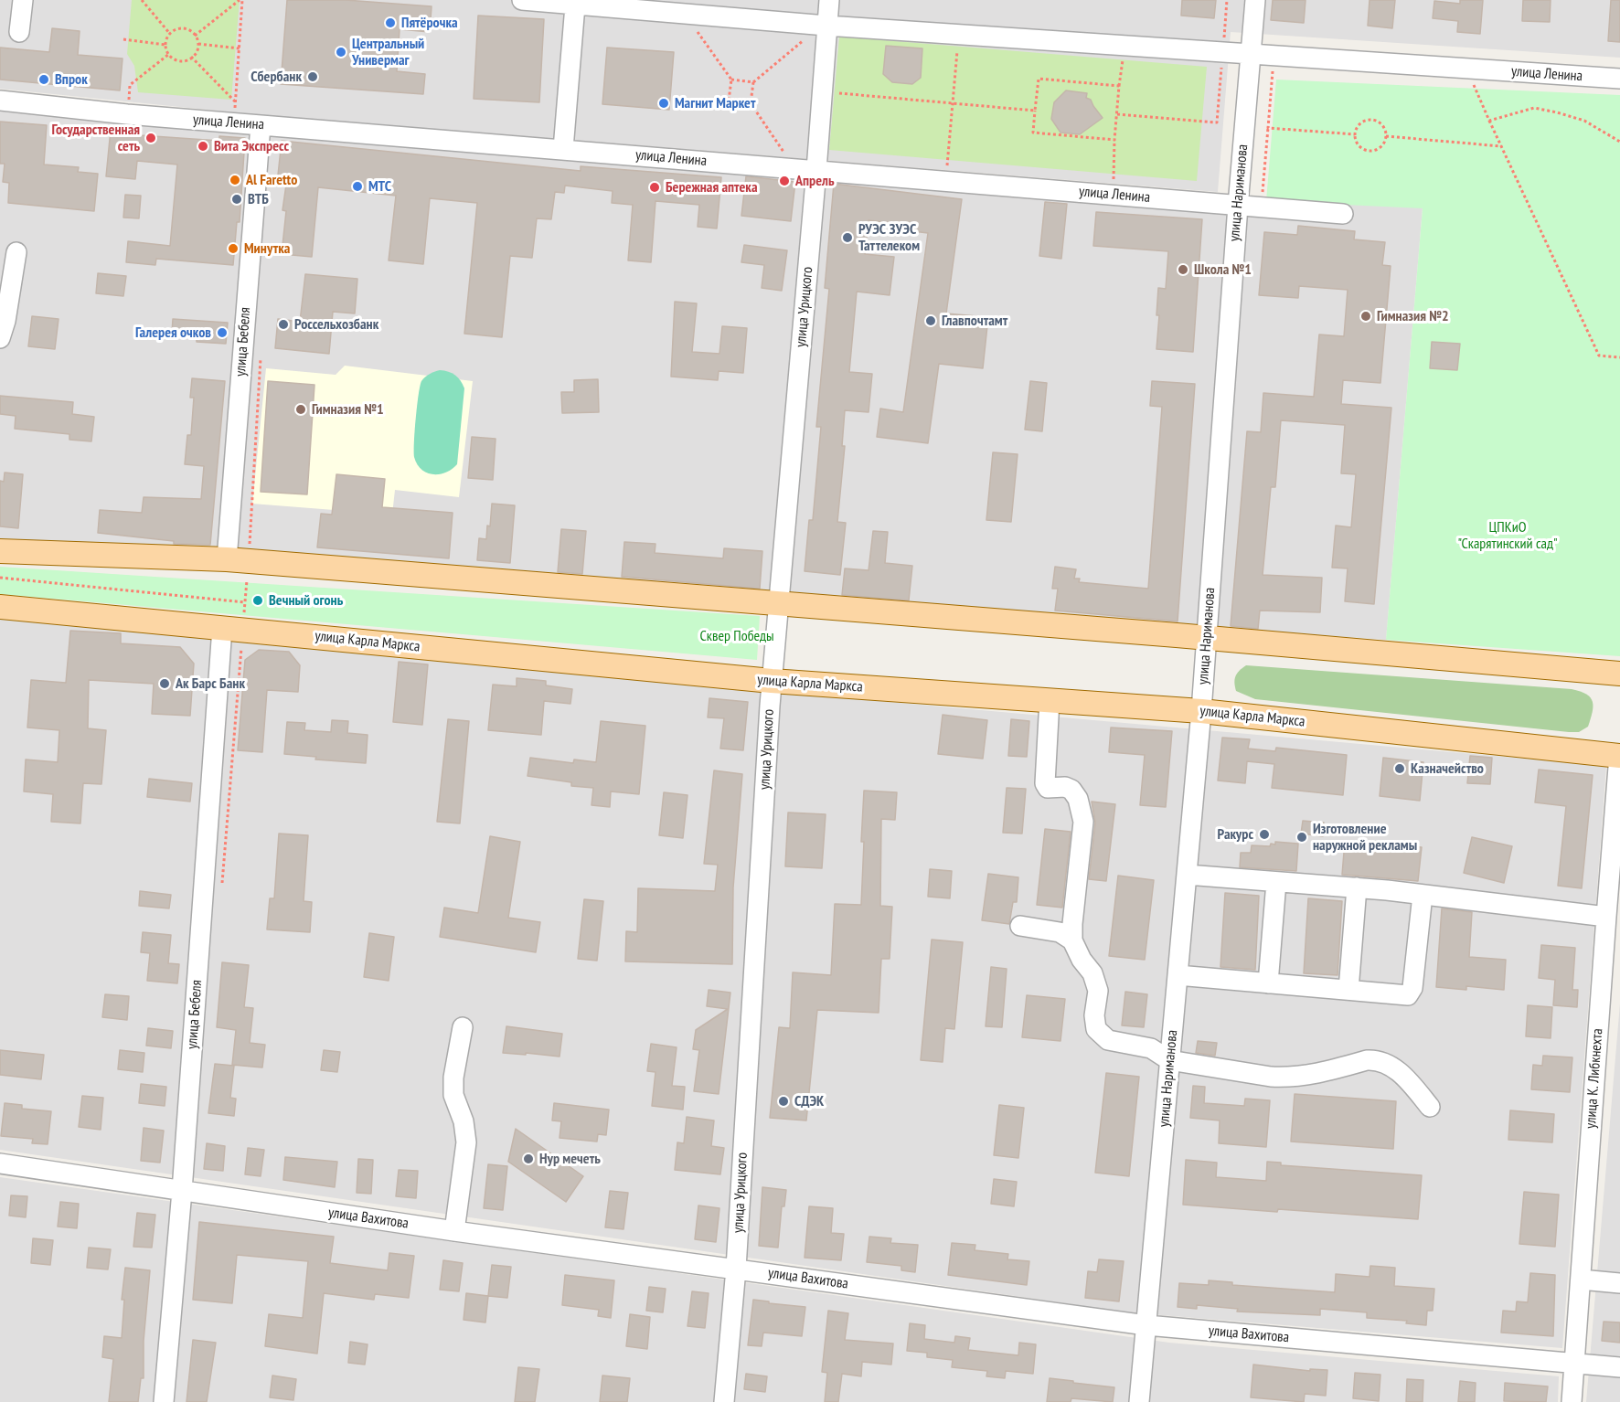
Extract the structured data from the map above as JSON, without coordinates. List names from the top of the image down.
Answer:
{
  "streets": {
    "main road": ["улица Карла Маркса"],
    "street": [
      "улица Ленина",
      "улица Нариманова",
      "улица Урицкого",
      "улица Бебеля",
      "улица К. Либкнехта",
      "улица Вахитова"
    ]
  },
  "crossings": [
    ["улица Ленина", "улица Нариманова"],
    ["улица Ленина", "улица Урицкого"],
    ["улица Ленина", "улица Бебеля"],
    ["улица Нариманова", "улица Карла Маркса"],
    ["улица Нариманова", "улица Вахитова"],
    ["улица Урицкого", "улица Карла Маркса"],
    ["улица Урицкого", "улица Вахитова"],
    ["улица Бебеля", "улица Карла Маркса"],
    ["улица Бебеля", "улица Вахитова"],
    ["улица Карла Маркса", "улица К. Либкнехта"],
    ["улица К. Либкнехта", "улица Вахитова"]
  ],
  "parks": ["ЦПКиО \"Скарятинский сад\"", "Сквер Победы"],
  "places": [
    "Пятёрочка",
    "Центральный Универмаг",
    "Сбербанк",
    "Впрок",
    "Магнит Маркет",
    "Государственная сеть",
    "Вита Экспресс",
    "Al Faretto",
    "Апрель",
    "МТС",
    "Бережная аптека",
    "ВТБ",
    "РУЭС ЗУЭС Таттелеком",
    "Минутка",
    "Школа №1",
    "Гимназия №2",
    "Главпочтамт",
    "Россельхозбанк",
    "Галерея очков",
    "Гимназия №1",
    "Вечный огонь",
    "Ак Барс Банк",
    "Казначейство",
    "Ракурс",
    "Изготовление наружной рекламы",
    "СДЭК",
    "Нур мечеть"
  ]
}
